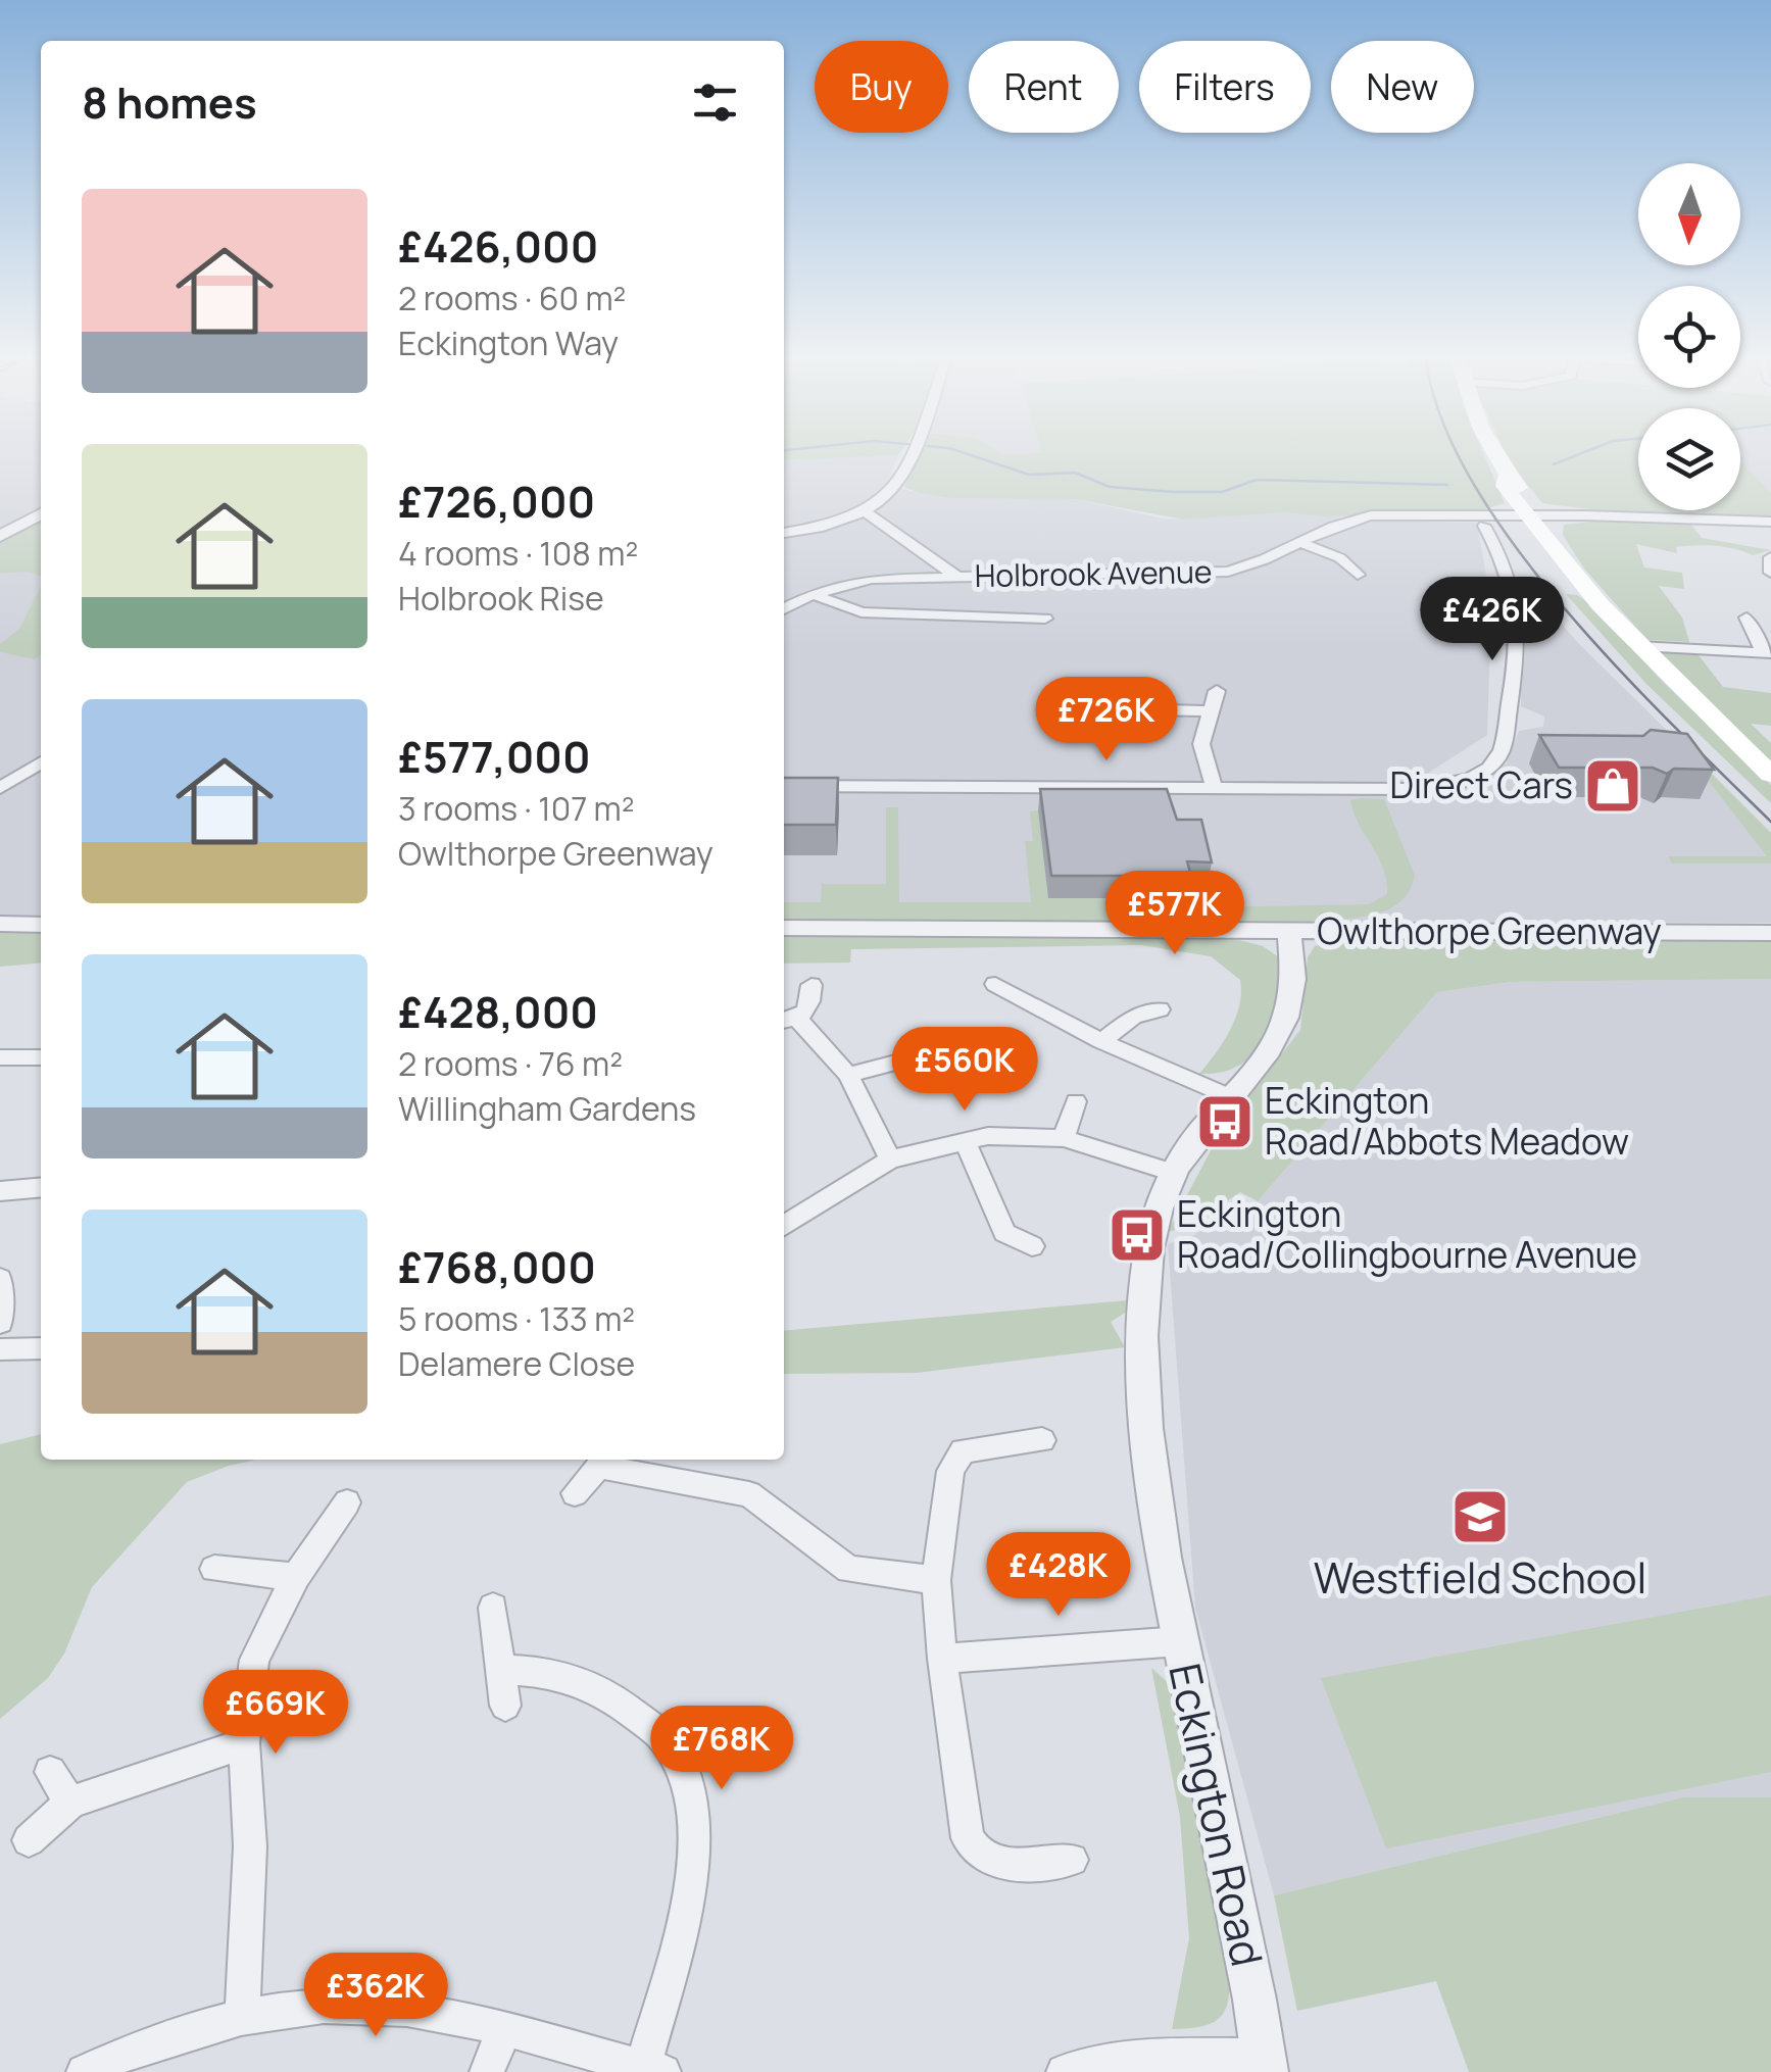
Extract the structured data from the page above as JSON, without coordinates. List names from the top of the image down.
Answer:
{
  "streets": {
    "street": ["Holbrook Avenue", "Owlthorpe Greenway", "Eckington Road"]
  },
  "crossings": [
    ["Owlthorpe Greenway", "Eckington Road"]
  ],
  "places": {
    "shop": ["Direct Cars"],
    "bus stop": ["Eckington Road/Abbots Meadow", "Eckington Road/Collingbourne Avenue"],
    "school or university": ["Westfield School"]
  },
  "north": "bottom",
  "page": {
    "chip": [
      "Buy",
      "Rent",
      "Filters",
      "New"
    ],
    "heading": "8 homes",
    "list": [
      {
        "name": "£426,000",
        "note": "2 rooms · 60 m² · Eckington Way"
      },
      {
        "name": "£726,000",
        "note": "4 rooms · 108 m² · Holbrook Rise"
      },
      {
        "name": "£577,000",
        "note": "3 rooms · 107 m² · Owlthorpe Greenway"
      },
      {
        "name": "£428,000",
        "note": "2 rooms · 76 m² · Willingham Gardens"
      },
      {
        "name": "£768,000",
        "note": "5 rooms · 133 m² · Delamere Close"
      }
    ],
    "price": [
      "£426K",
      "£726K",
      "£577K",
      "£560K",
      "£428K",
      "£669K",
      "£768K",
      "£362K"
    ]
  }
}
